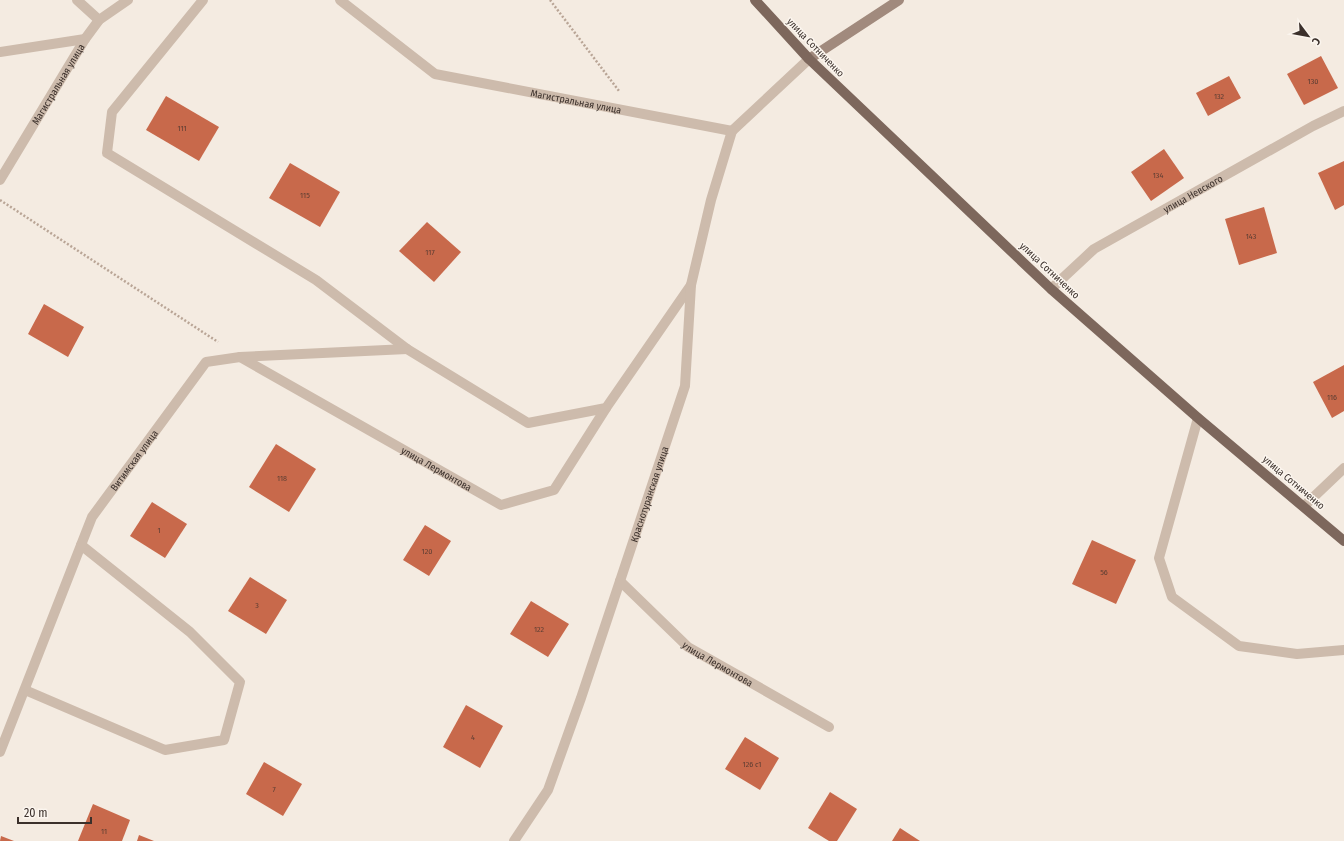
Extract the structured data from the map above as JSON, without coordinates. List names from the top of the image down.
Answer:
{
  "streets": {
    "main road": ["улица Сотниченко"],
    "street": [
      "Магистральная улица",
      "улица Невского",
      "Витимская улица",
      "улица Лермонтова",
      "Краснотуранская улица"
    ]
  },
  "crossings": [
    ["улица Сотниченко", "улица Невского"],
    ["Магистральная улица", "Краснотуранская улица"],
    ["Витимская улица", "улица Лермонтова"],
    ["улица Лермонтова", "Краснотуранская улица"]
  ],
  "house_numbers": [
    "130",
    "132",
    "111",
    "134",
    "115",
    "143",
    "117",
    "116",
    "118",
    "1",
    "120",
    "56",
    "3",
    "122",
    "4",
    "126 с1",
    "7",
    "11"
  ],
  "scale_bar": "20 m",
  "north": "bottom right"
}
